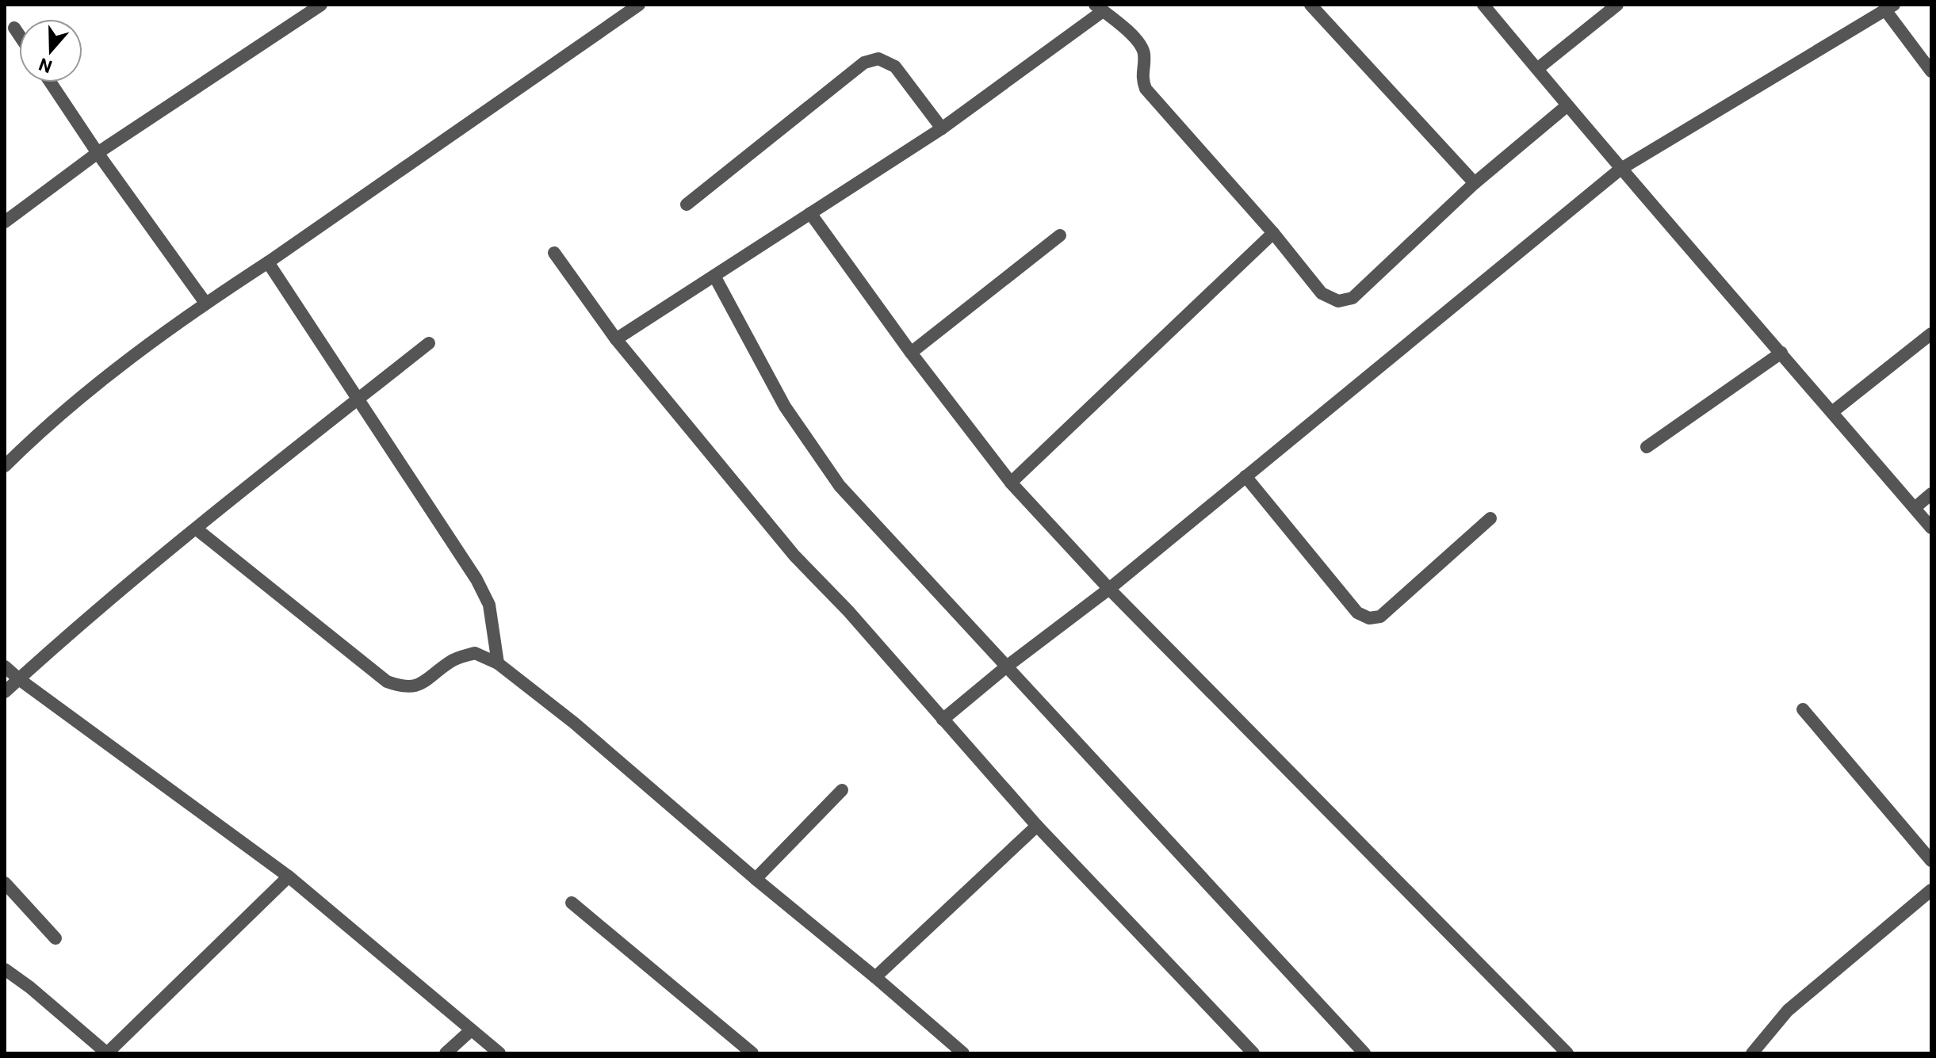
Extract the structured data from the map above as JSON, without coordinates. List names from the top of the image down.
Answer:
{
  "north": "bottom"
}
